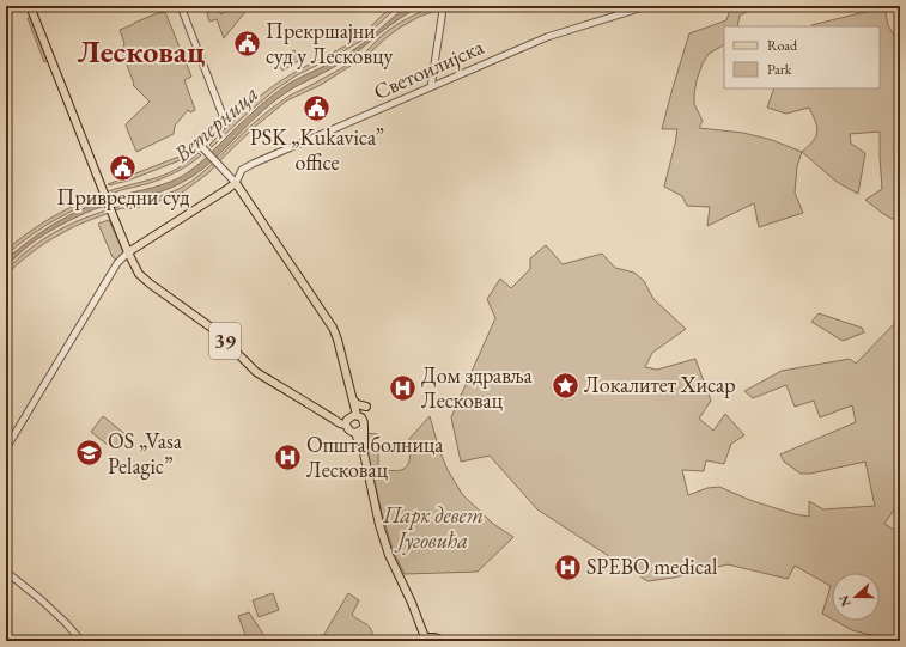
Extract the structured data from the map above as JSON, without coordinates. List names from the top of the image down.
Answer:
{
  "streets": {
    "main road": ["39"],
    "street": ["Светоилијска"]
  },
  "districts": ["Лесковац"],
  "water": ["Ветерница"],
  "parks": ["Парк девет Југовића"],
  "places": {
    "public building": ["Прекршајни суд у Лесковцу", "PSK „Kukavica” office", "Привредни суд"],
    "place": ["Локалитет Хисар"],
    "hospital": ["Дом здравља Лесковац", "Општа болница Лесковац", "SPEBO medical"],
    "school or university": ["OS „Vasa Pelagic”"]
  },
  "legend": ["Road", "Park"],
  "north": "left"
}
